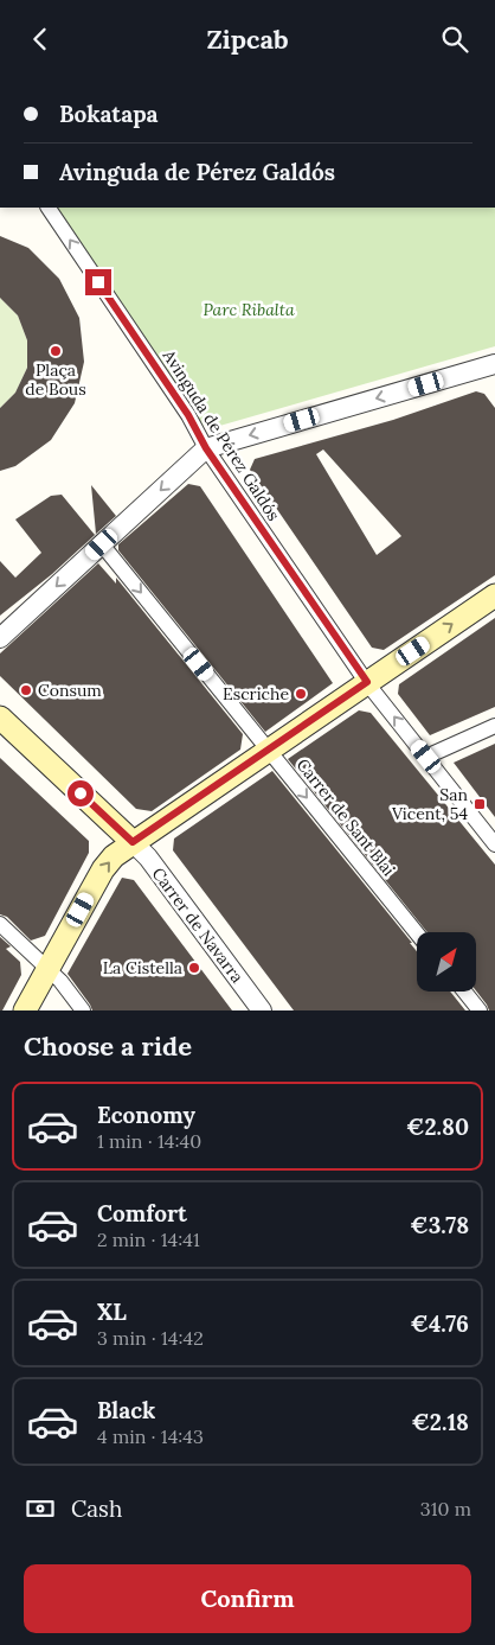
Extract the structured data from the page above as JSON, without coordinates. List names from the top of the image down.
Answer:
{
  "streets": {
    "street": ["Avinguda de Pérez Galdós", "Carrer de Sant Blai", "Carrer de Navarra"]
  },
  "one_way": ["Avinguda de Pérez Galdós", "Carrer de Sant Blai"],
  "parks": ["Parc Ribalta"],
  "places": {
    "other": [
      "Plaça de Bous",
      "Consum",
      "Escriche",
      "La Cistella"
    ],
    "transit": ["San Vicent, 54"]
  },
  "north": "top right",
  "page": {
    "header": "Zipcab",
    "banner": ["Bokatapa", "Avinguda de Pérez Galdós"],
    "heading": "Choose a ride",
    "list": [
      {
        "name": "Economy",
        "note": "1 min · 14:40",
        "value": "€2.80"
      },
      {
        "name": "Comfort",
        "note": "2 min · 14:41",
        "value": "€3.78"
      },
      {
        "name": "XL",
        "note": "3 min · 14:42",
        "value": "€4.76"
      },
      {
        "name": "Black",
        "note": "4 min · 14:43",
        "value": "€2.18"
      }
    ],
    "pay": ["Cash", "310 m"],
    "buttons": "Confirm"
  }
}
